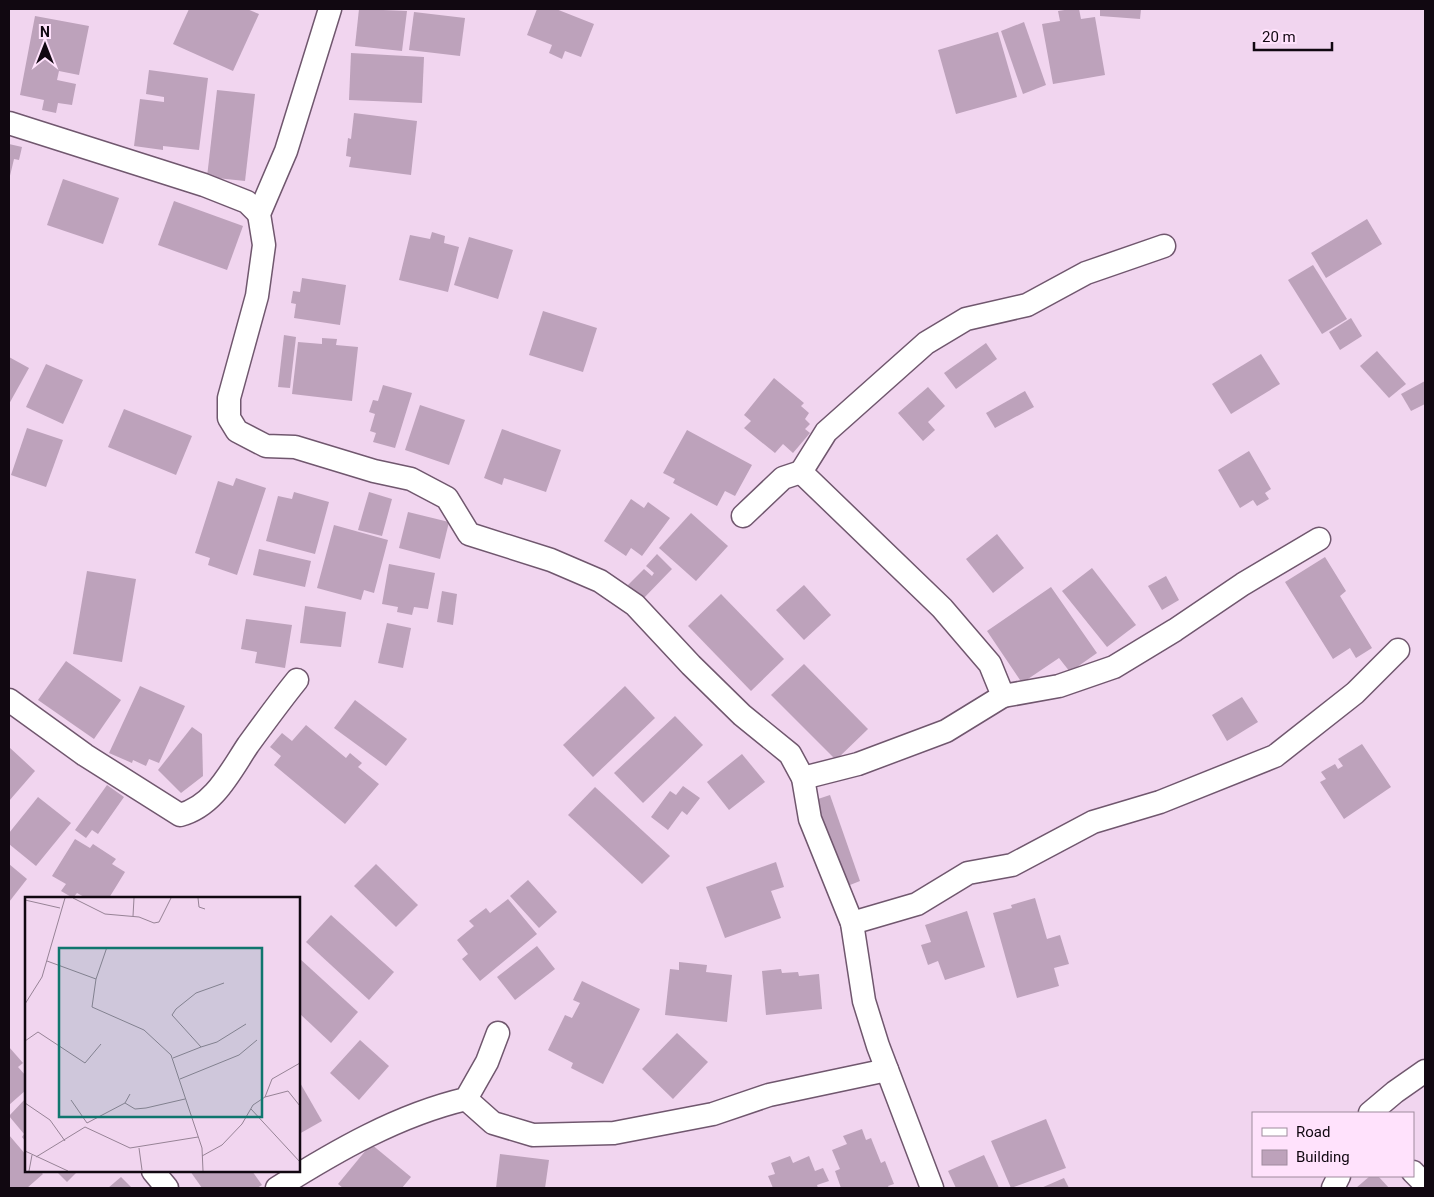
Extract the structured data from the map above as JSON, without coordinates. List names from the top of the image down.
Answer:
{
  "legend": ["Road", "Building"],
  "scale_bar": "20 m",
  "north": "top"
}
